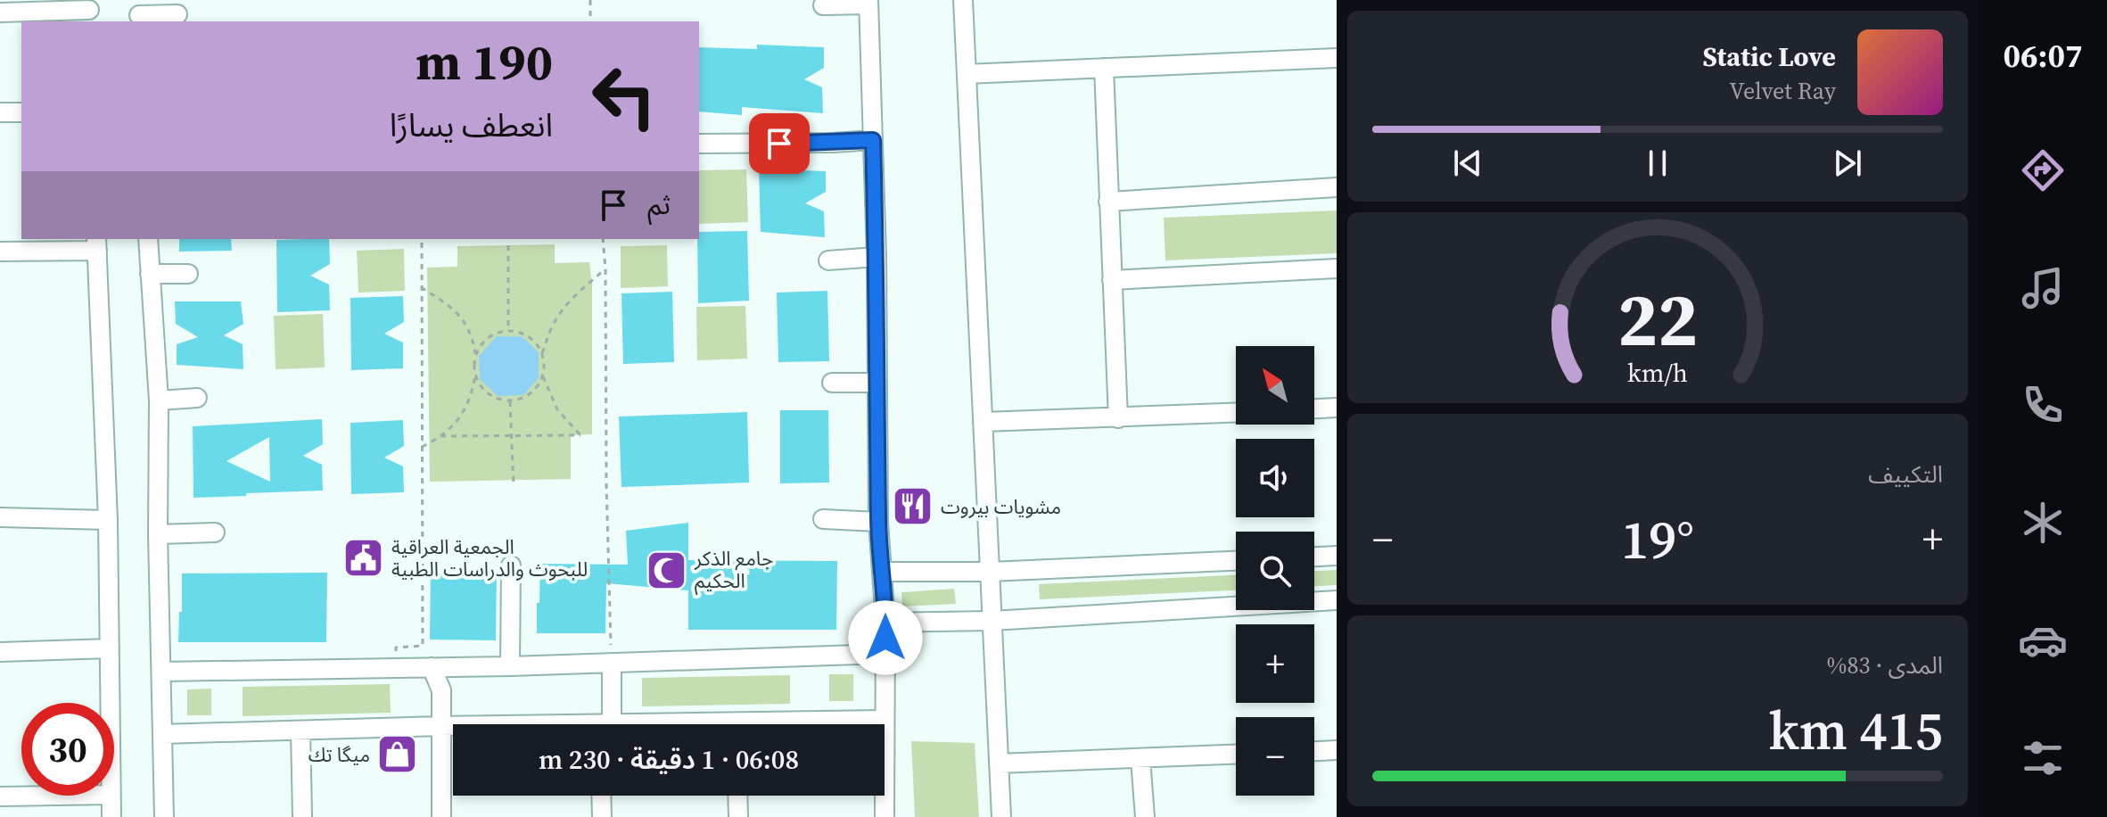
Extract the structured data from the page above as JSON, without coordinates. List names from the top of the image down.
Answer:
{
  "places": {
    "restaurant": ["مشويات بيروت"],
    "public building": ["الجمعية العراقية للبحوث والدراسات الطبية"],
    "mosque": ["جامع الذكر الحكيم"],
    "shop": ["ميگا تك"]
  },
  "north": "top left",
  "page": {
    "tabs": "06:07",
    "turn": ["190 m", "انعطف يسارًا"],
    "song": ["Static Love", "Velvet Ray"],
    "then": "ثم",
    "map_buttons": ["+", "−"],
    "tile": [
      "التكييف",
      ["المدى · 83%", "415 km"]
    ],
    "heat": ["−", "19°", "+"],
    "limit": "30",
    "trip": "06:08 · 1 دقيقة · 230 m",
    "gauge": ["22", "km/h"]
  }
}
